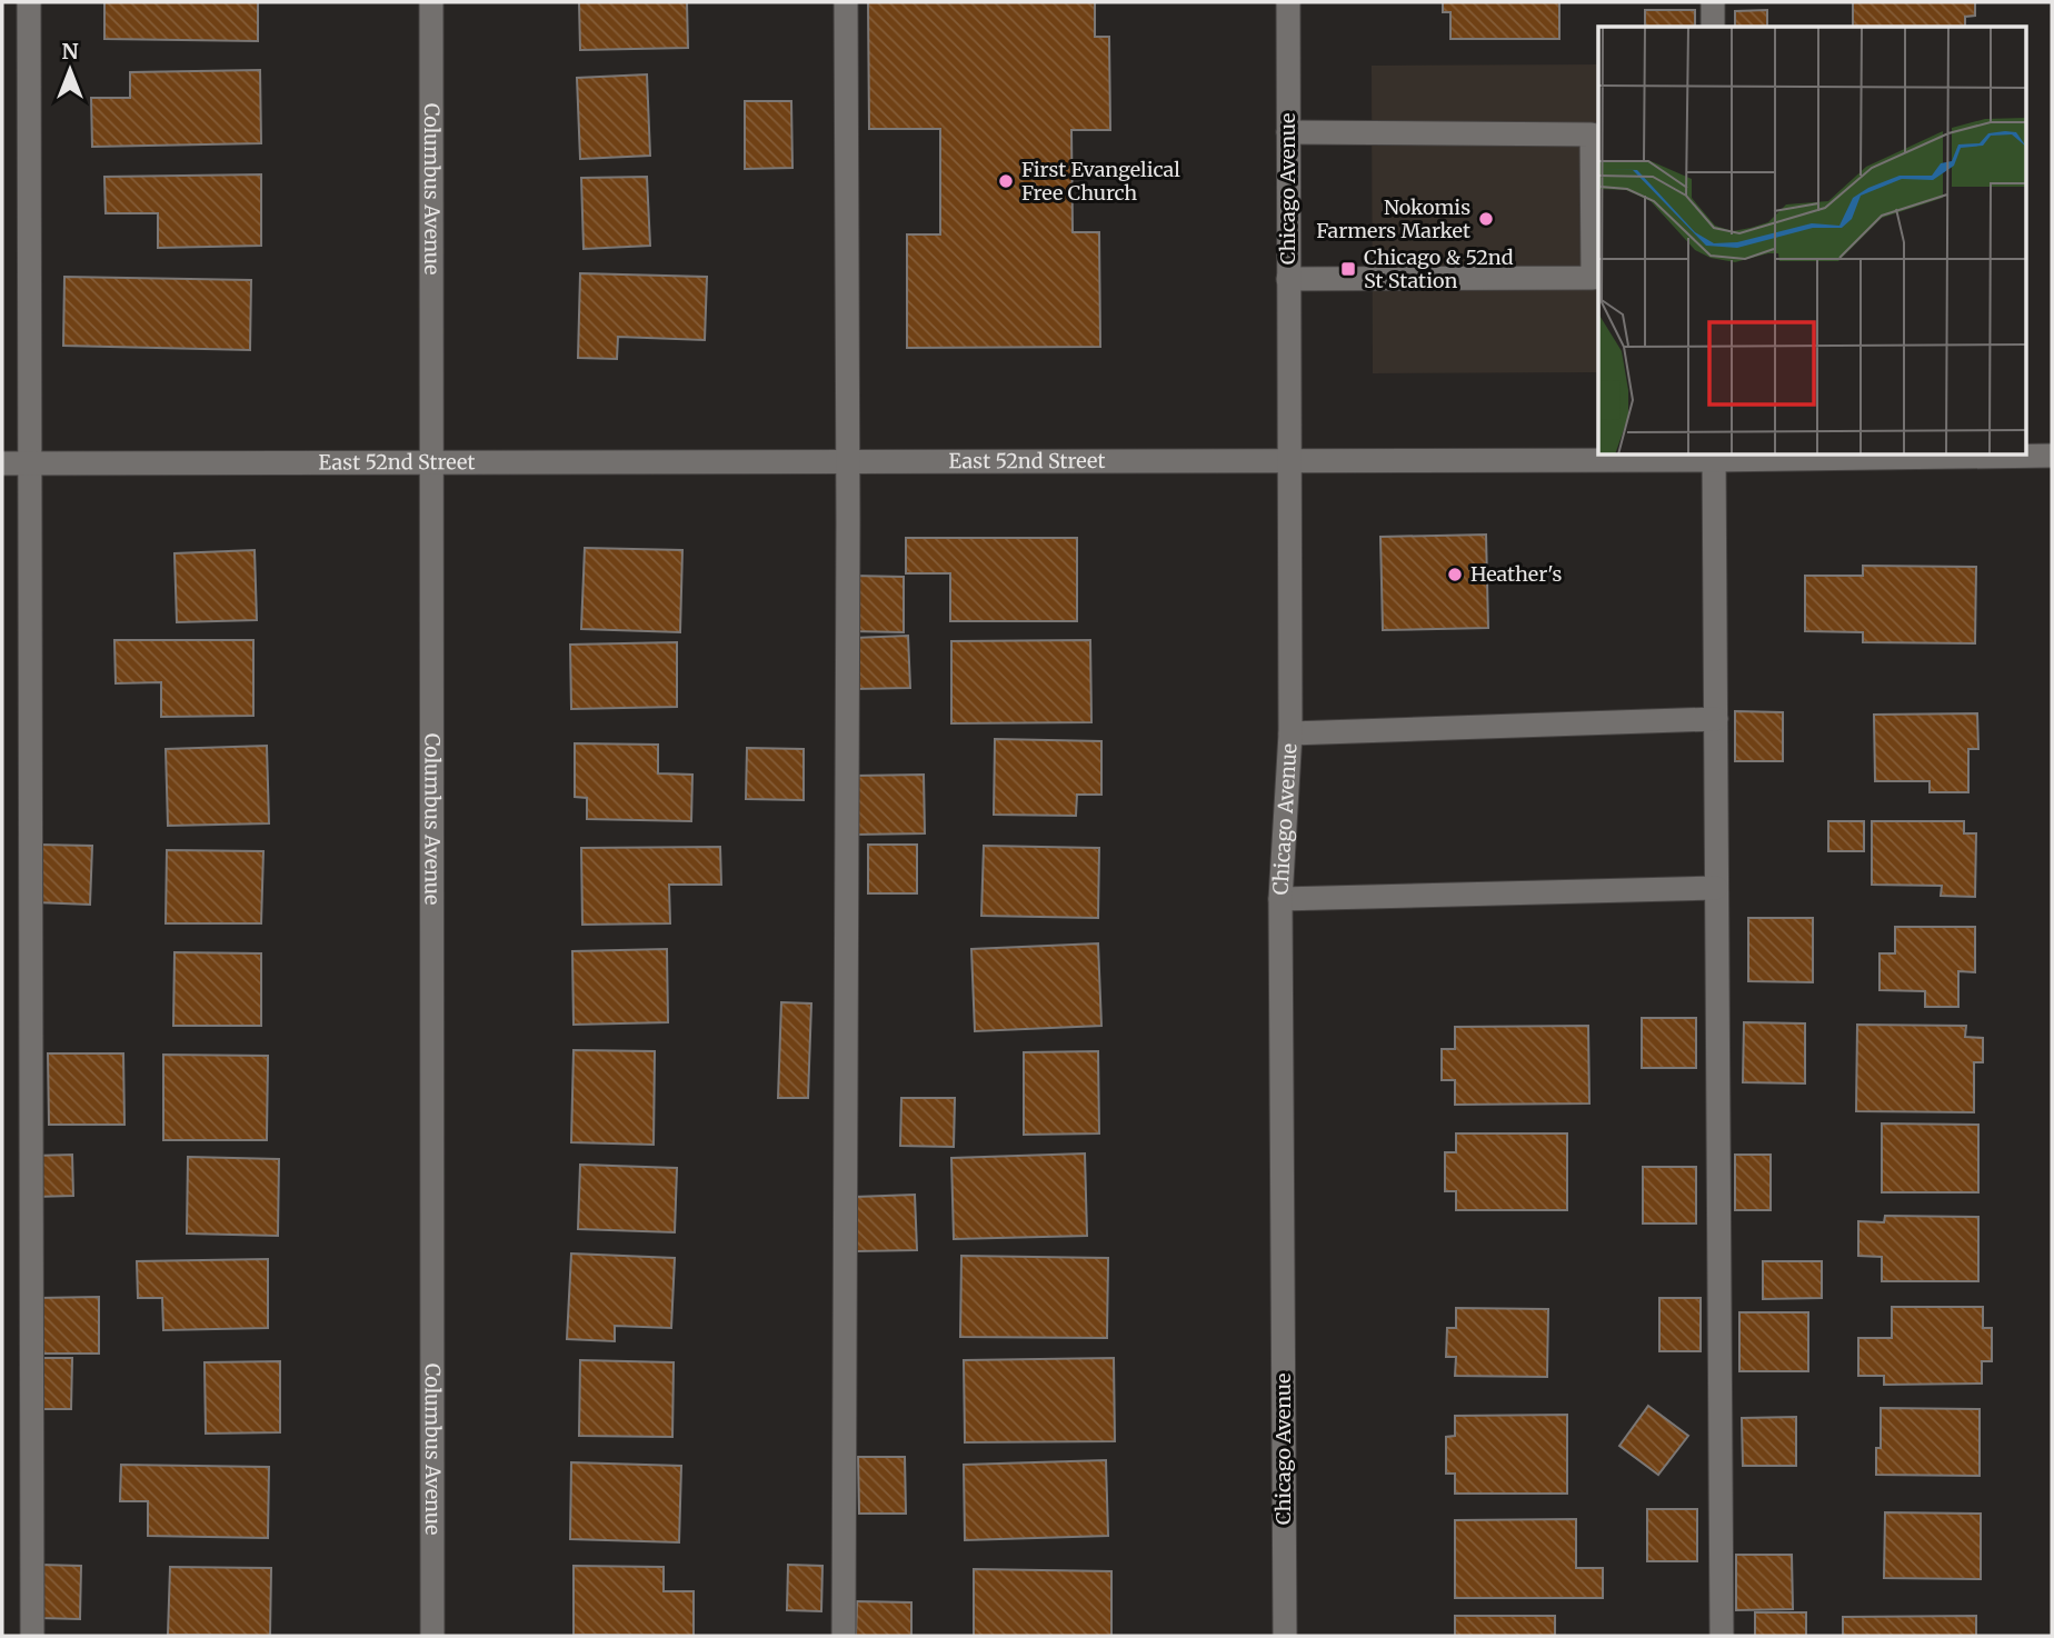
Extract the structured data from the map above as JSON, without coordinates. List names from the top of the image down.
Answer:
{
  "streets": {
    "street": ["Columbus Avenue", "Chicago Avenue", "East 52nd Street"]
  },
  "crossings": [
    ["Columbus Avenue", "East 52nd Street"],
    ["Chicago Avenue", "East 52nd Street"]
  ],
  "places": {
    "other": ["First Evangelical Free Church", "Nokomis Farmers Market", "Heather's"],
    "transit": ["Chicago & 52nd St Station"]
  },
  "north": "top"
}
